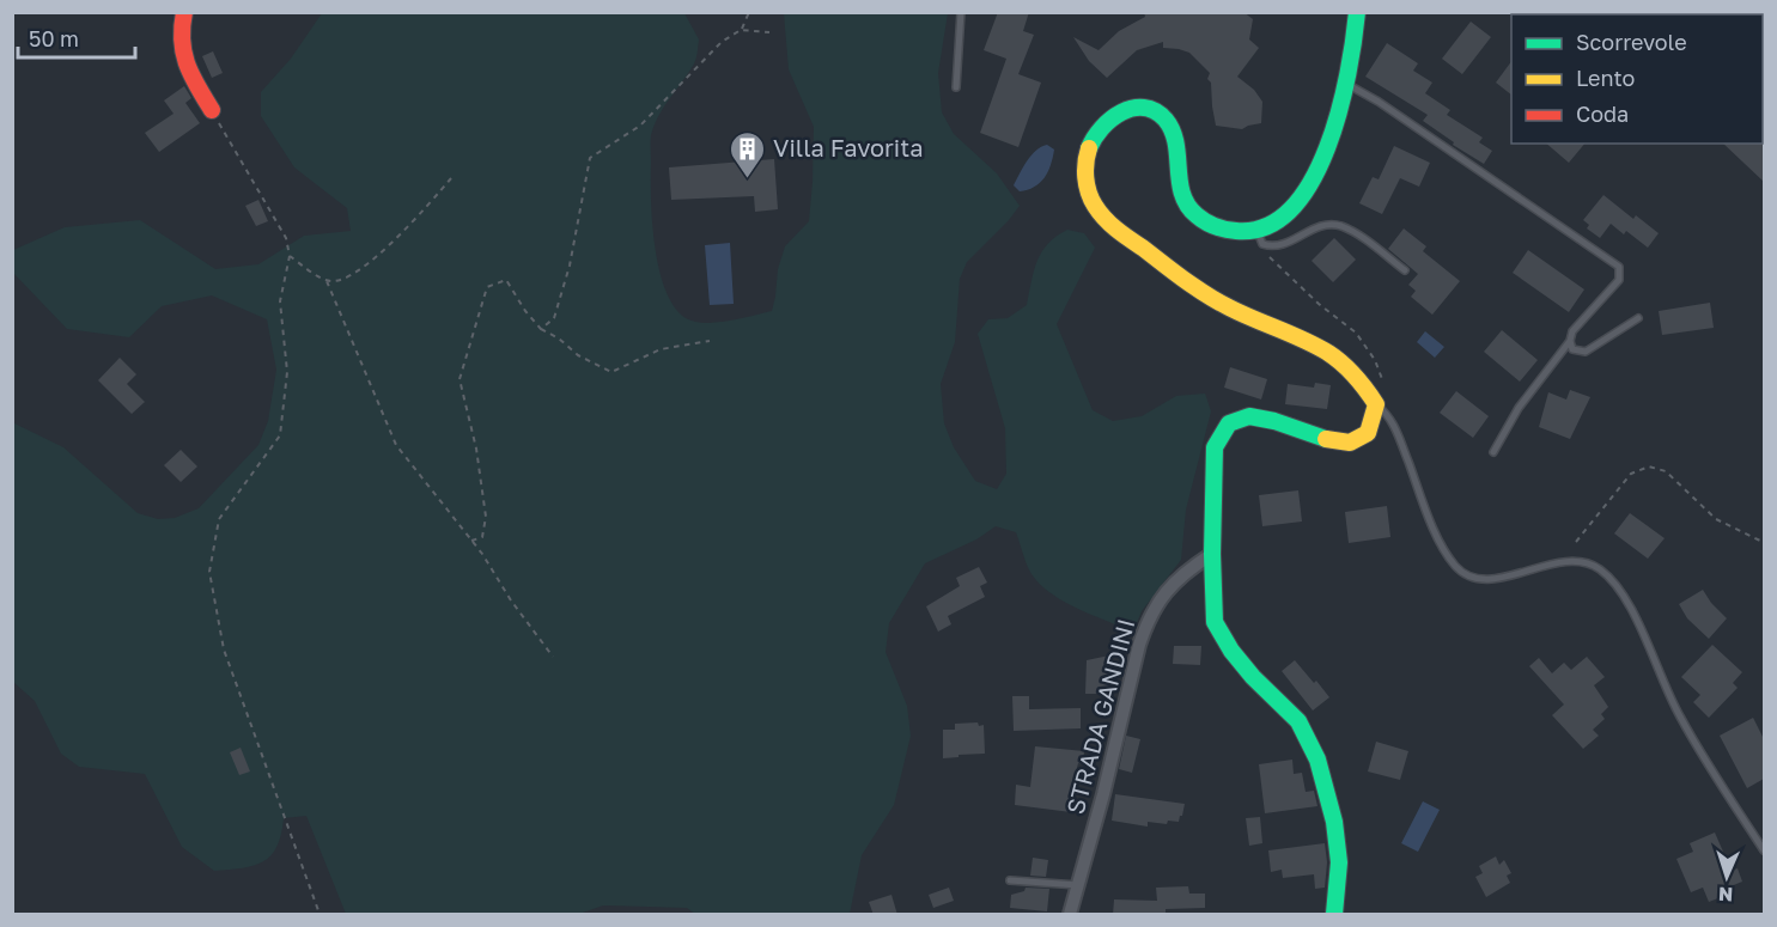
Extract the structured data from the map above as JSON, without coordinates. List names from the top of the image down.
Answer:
{
  "streets": {
    "street": ["STRADA GANDINI"]
  },
  "places": {
    "building": ["Villa Favorita"]
  },
  "legend": ["Scorrevole", "Lento", "Coda"],
  "scale_bar": "50 m",
  "north": "bottom"
}
